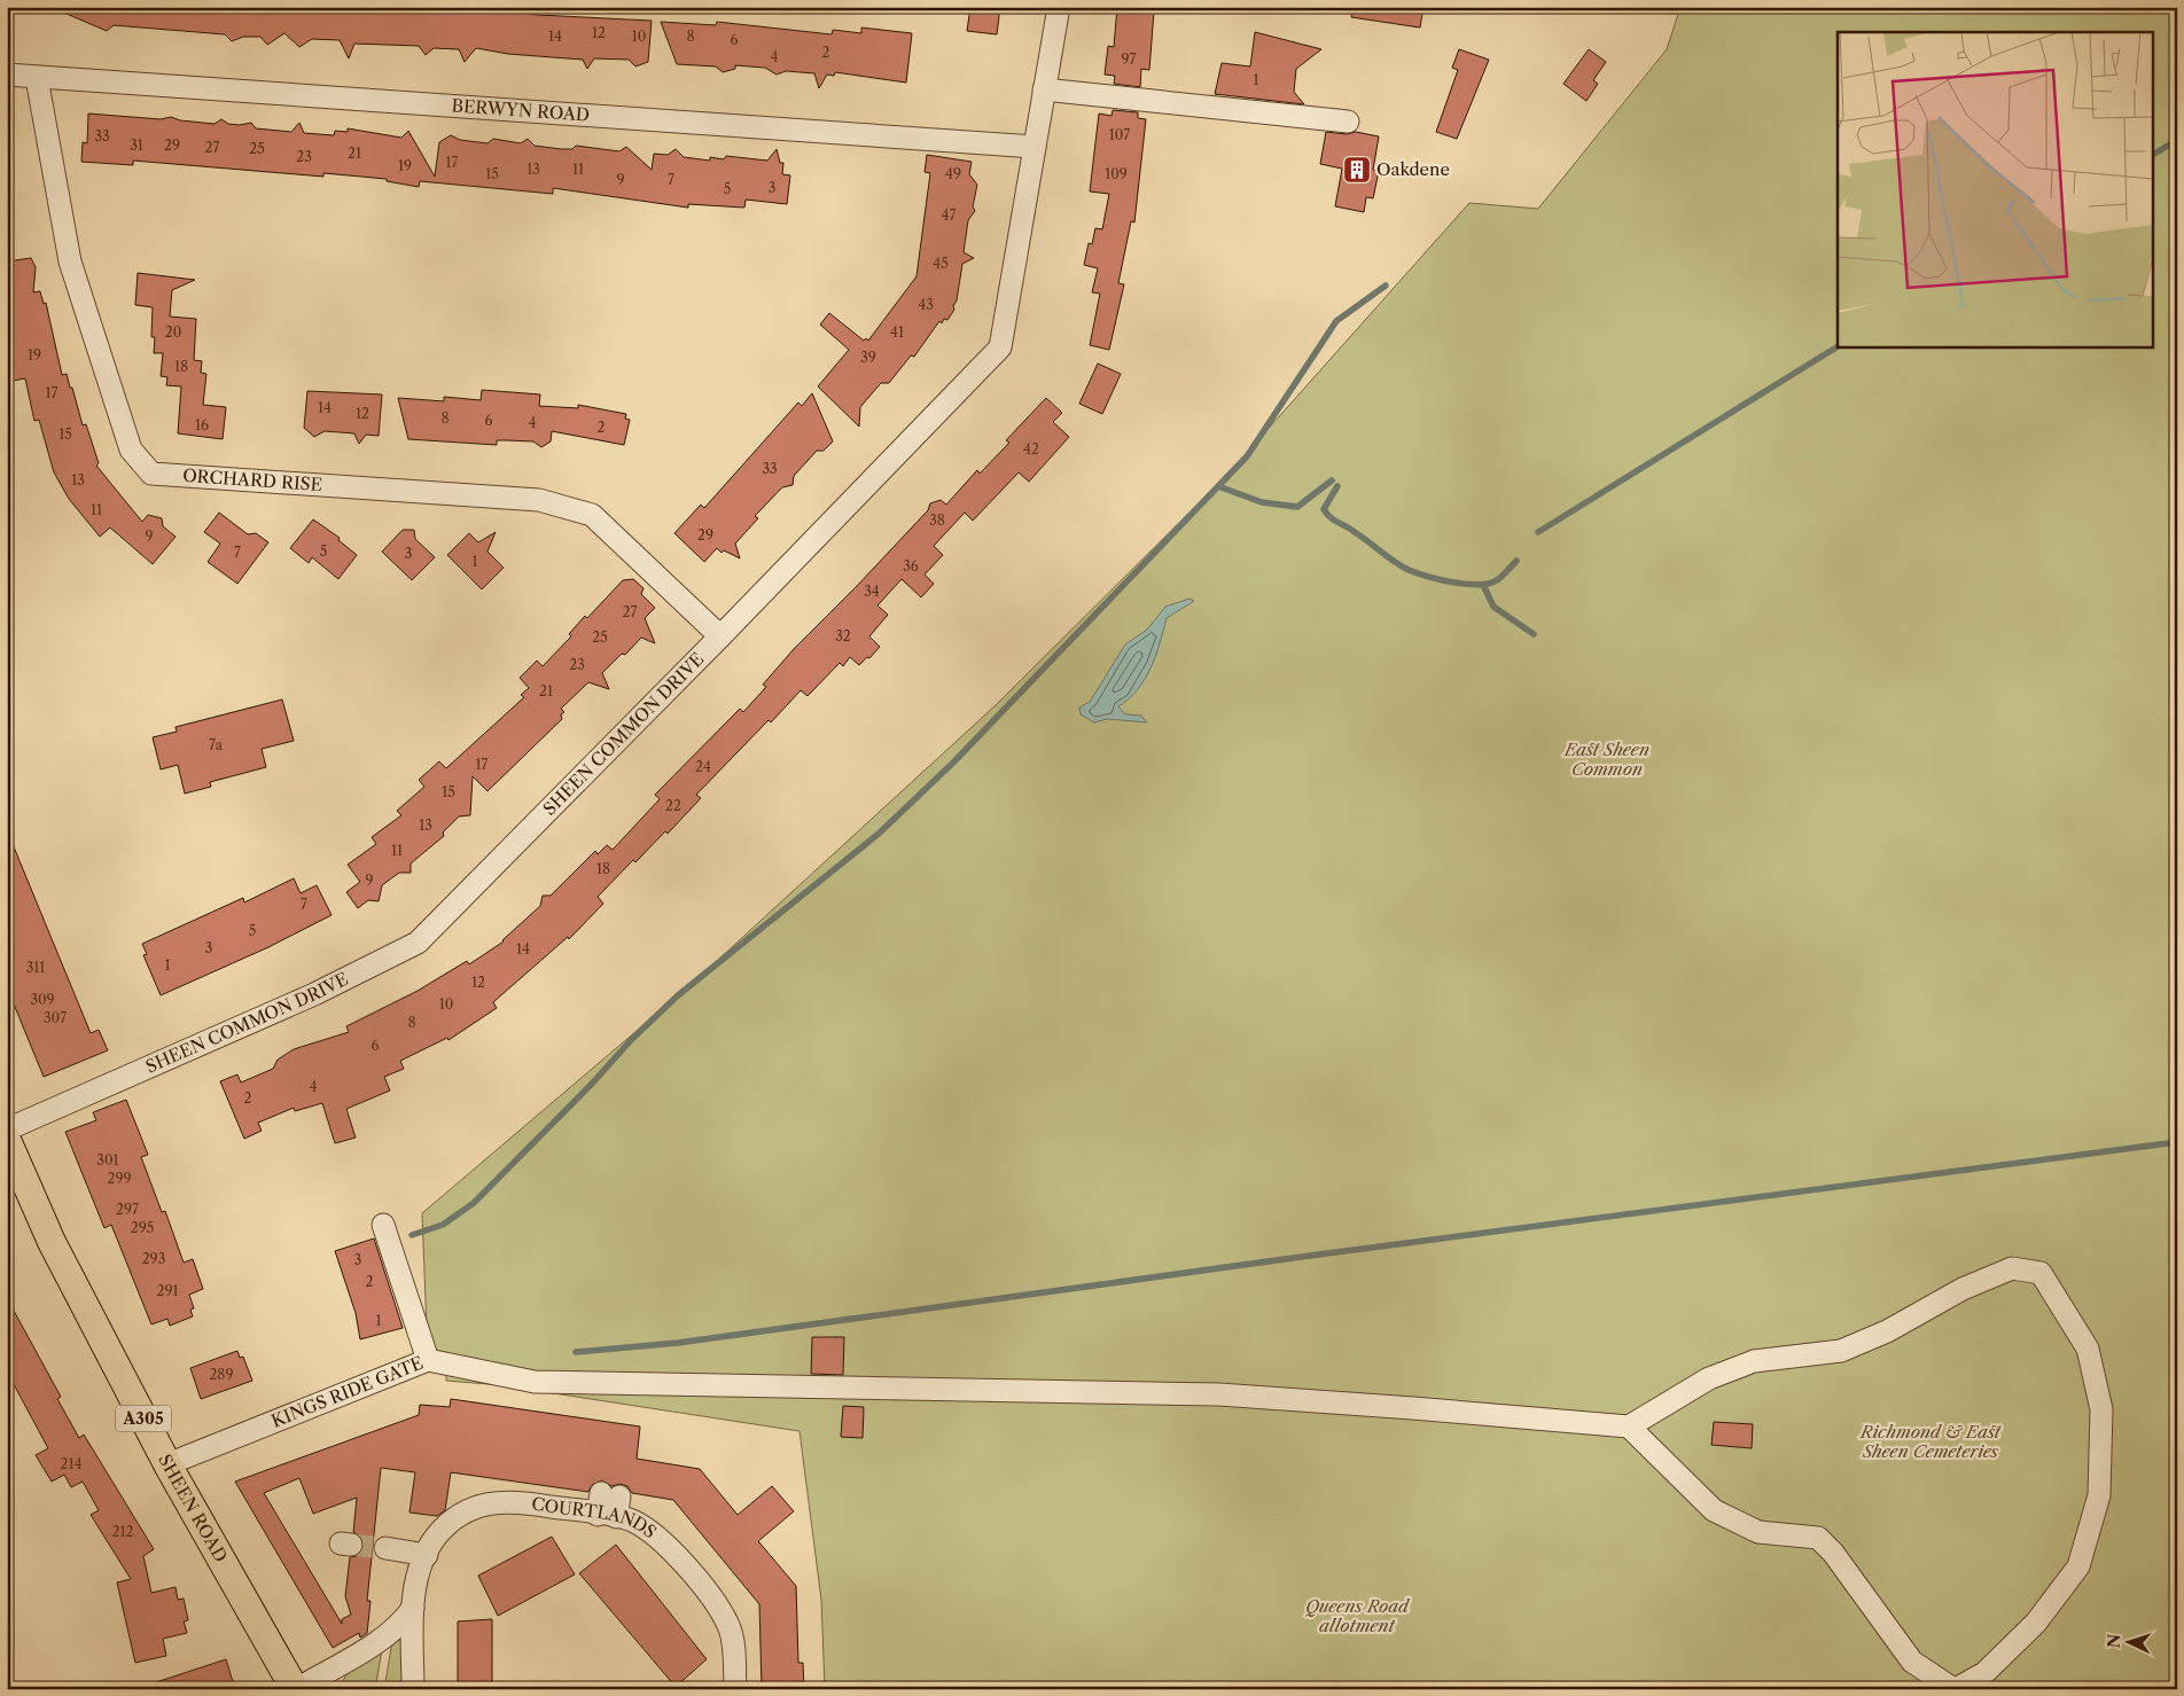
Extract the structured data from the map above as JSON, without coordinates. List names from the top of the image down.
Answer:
{
  "streets": {
    "main road": ["A305", "SHEEN ROAD"],
    "street": [
      "BERWYN ROAD",
      "ORCHARD RISE",
      "SHEEN COMMON DRIVE",
      "KINGS RIDE GATE",
      "COURTLANDS"
    ]
  },
  "crossings": [
    ["BERWYN ROAD", "ORCHARD RISE"],
    ["BERWYN ROAD", "SHEEN COMMON DRIVE"],
    ["ORCHARD RISE", "SHEEN COMMON DRIVE"],
    ["KINGS RIDE GATE", "SHEEN ROAD"],
    ["SHEEN ROAD", "COURTLANDS"]
  ],
  "parks": ["East Sheen Common", "Richmond & East Sheen Cemeteries", "Queens Road allotment"],
  "places": {
    "building": ["Oakdene"]
  },
  "house_numbers": [
    "12",
    "14",
    "10",
    "8",
    "6",
    "2",
    "4",
    "97",
    "1",
    "107",
    "33",
    "31",
    "29",
    "27",
    "25",
    "21",
    "23",
    "17",
    "19",
    "13",
    "11",
    "15",
    "49",
    "109",
    "9",
    "7",
    "3",
    "5",
    "47",
    "45",
    "43",
    "20",
    "41",
    "19",
    "39",
    "18",
    "17",
    "14",
    "12",
    "8",
    "6",
    "4",
    "16",
    "2",
    "15",
    "42",
    "33",
    "13",
    "11",
    "38",
    "29",
    "9",
    "5",
    "7",
    "3",
    "1",
    "36",
    "34",
    "27",
    "32",
    "25",
    "23",
    "21",
    "7a",
    "17",
    "24",
    "15",
    "22",
    "13",
    "11",
    "18",
    "9",
    "7",
    "5",
    "3",
    "14",
    "1",
    "311",
    "12",
    "309",
    "10",
    "307",
    "8",
    "6",
    "4",
    "2",
    "301",
    "299",
    "297",
    "295",
    "293",
    "3",
    "2",
    "291",
    "1",
    "289",
    "214",
    "212"
  ],
  "north": "left"
}
